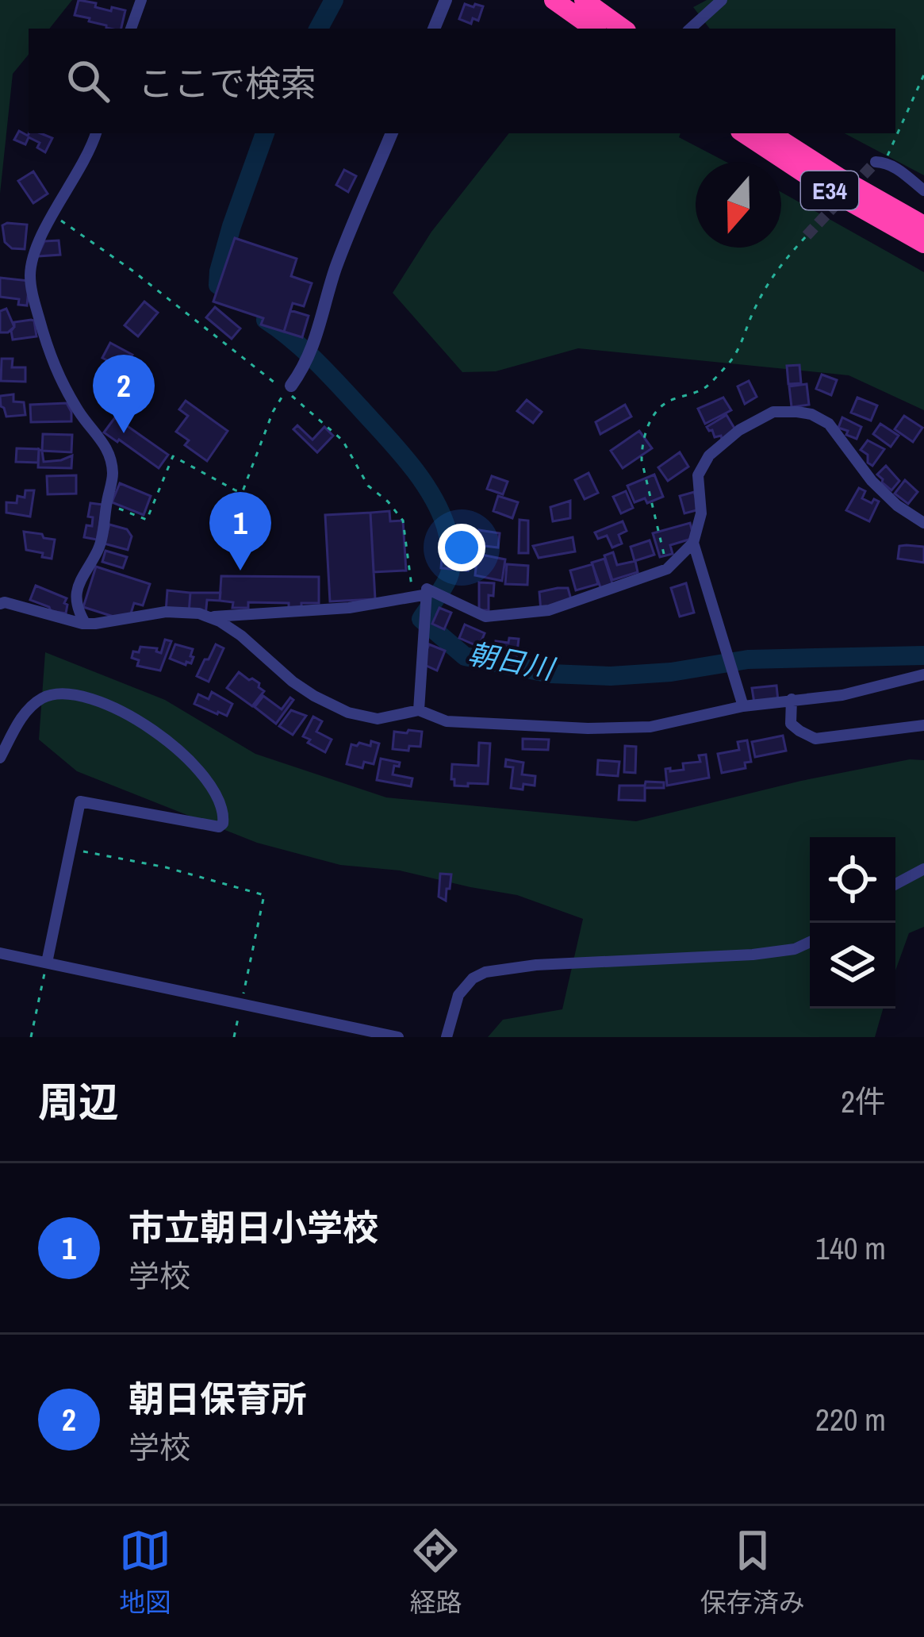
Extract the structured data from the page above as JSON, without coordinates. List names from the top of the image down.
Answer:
{
  "streets": {
    "highway": ["E34"]
  },
  "water": ["朝日川"],
  "north": "bottom",
  "page": {
    "search": "ここで検索",
    "pins": ["2", "1"],
    "heading": ["周辺", "2件"],
    "list": [
      {
        "mark": "1",
        "name": "市立朝日小学校",
        "note": "学校",
        "value": "140 m"
      },
      {
        "mark": "2",
        "name": "朝日保育所",
        "note": "学校",
        "value": "220 m"
      }
    ],
    "nav": ["地図", "経路", "保存済み"]
  }
}
